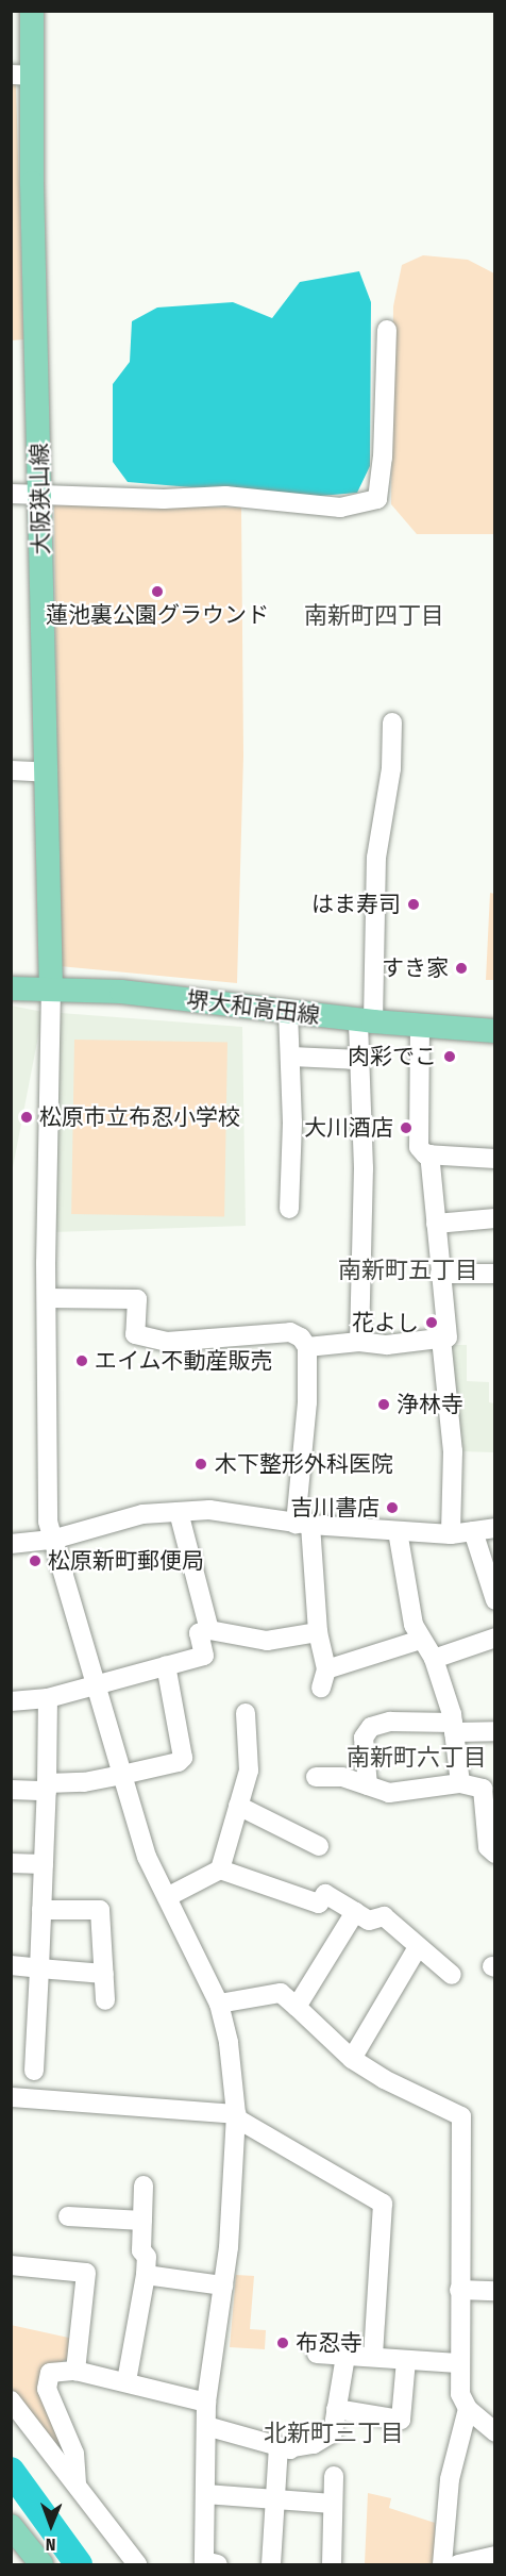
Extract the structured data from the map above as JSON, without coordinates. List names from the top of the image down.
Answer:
{
  "streets": {
    "main road": ["大阪狭山線", "堺大和高田線"]
  },
  "crossings": [
    ["大阪狭山線", "堺大和高田線"]
  ],
  "districts": [
    "南新町四丁目",
    "南新町五丁目",
    "南新町六丁目",
    "北新町三丁目"
  ],
  "places": [
    "蓮池裏公園グラウンド",
    "はま寿司",
    "すき家",
    "肉彩でこ",
    "松原市立布忍小学校",
    "大川酒店",
    "花よし",
    "エイム不動産販売",
    "浄林寺",
    "木下整形外科医院",
    "吉川書店",
    "松原新町郵便局",
    "布忍寺"
  ],
  "north": "bottom"
}
